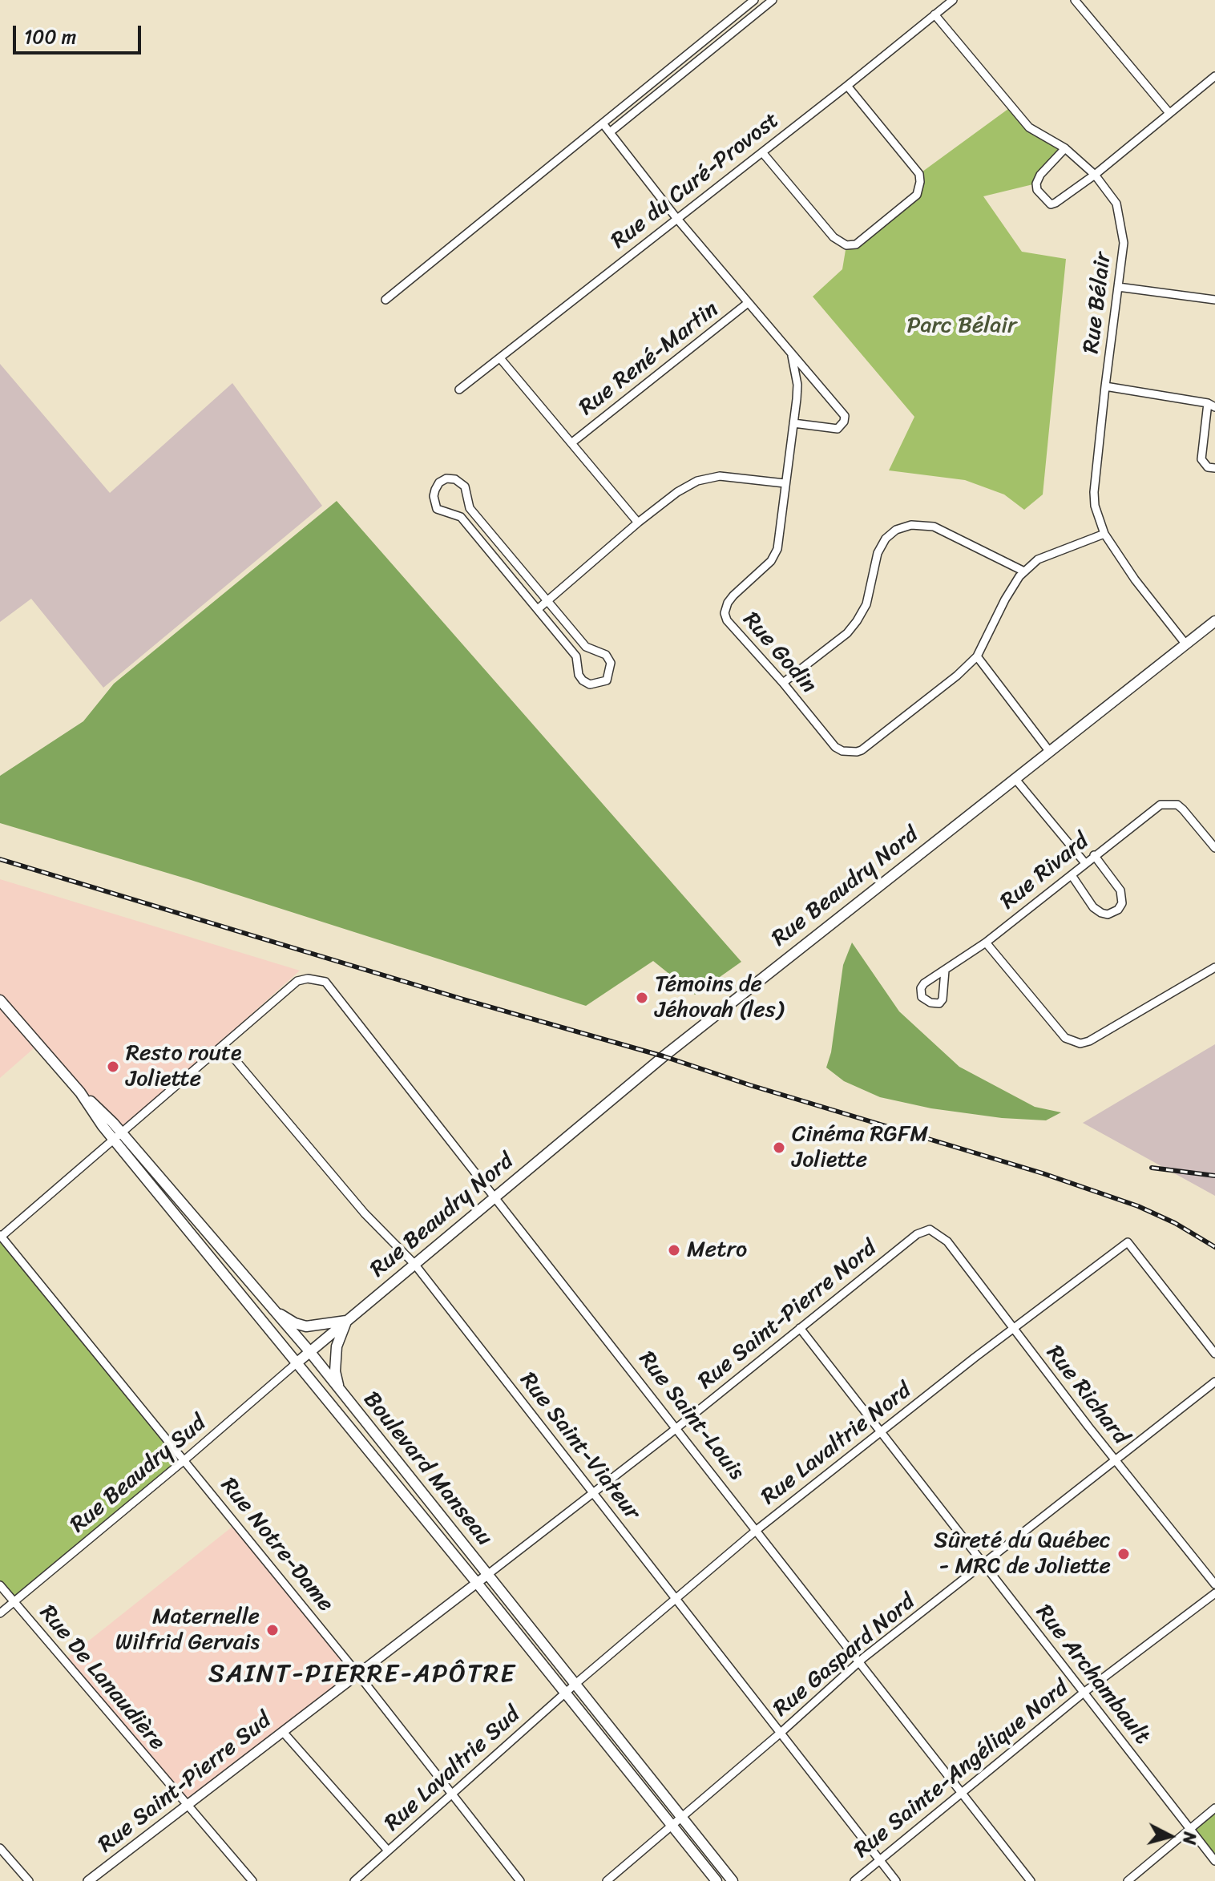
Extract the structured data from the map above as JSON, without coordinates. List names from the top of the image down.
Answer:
{
  "streets": {
    "main road": ["Rue Beaudry Nord", "Boulevard Manseau"],
    "street": [
      "Rue du Curé-Provost",
      "Rue Bélair",
      "Rue René-Martin",
      "Rue Godin",
      "Rue Rivard",
      "Rue Saint-Pierre Nord",
      "Rue Richard",
      "Rue Saint-Louis",
      "Rue Lavaltrie Nord",
      "Rue Saint-Viateur",
      "Rue Beaudry Sud",
      "Rue Notre-Dame",
      "Rue Gaspard Nord",
      "Rue Archambault",
      "Rue De Lanaudière",
      "Rue Lavaltrie Sud",
      "Rue Sainte-Angélique Nord",
      "Rue Saint-Pierre Sud"
    ]
  },
  "crossings": [
    ["Rue du Curé-Provost", "Rue Bélair"],
    ["Rue Bélair", "Rue Beaudry Nord"],
    ["Rue Beaudry Nord", "Rue Saint-Louis"],
    ["Rue Beaudry Nord", "Rue Saint-Viateur"],
    ["Rue Beaudry Nord", "Boulevard Manseau"],
    ["Rue Beaudry Nord", "Rue Beaudry Sud"],
    ["Rue Saint-Pierre Nord", "Rue Richard"],
    ["Rue Saint-Pierre Nord", "Rue Saint-Louis"],
    ["Rue Saint-Pierre Nord", "Rue Saint-Viateur"],
    ["Rue Saint-Pierre Nord", "Boulevard Manseau"],
    ["Rue Saint-Pierre Nord", "Rue Archambault"],
    ["Rue Saint-Pierre Nord", "Rue Saint-Pierre Sud"],
    ["Rue Richard", "Rue Lavaltrie Nord"],
    ["Rue Richard", "Rue Gaspard Nord"],
    ["Rue Saint-Louis", "Rue Lavaltrie Nord"],
    ["Rue Saint-Louis", "Rue Saint-Viateur"],
    ["Rue Saint-Louis", "Rue Gaspard Nord"],
    ["Rue Saint-Louis", "Rue Sainte-Angélique Nord"],
    ["Rue Lavaltrie Nord", "Rue Saint-Viateur"],
    ["Rue Lavaltrie Nord", "Boulevard Manseau"],
    ["Rue Lavaltrie Nord", "Rue Archambault"],
    ["Rue Lavaltrie Nord", "Rue Lavaltrie Sud"],
    ["Rue Saint-Viateur", "Rue Gaspard Nord"],
    ["Rue Saint-Viateur", "Rue Sainte-Angélique Nord"],
    ["Boulevard Manseau", "Rue Beaudry Sud"],
    ["Boulevard Manseau", "Rue Gaspard Nord"],
    ["Boulevard Manseau", "Rue Lavaltrie Sud"],
    ["Boulevard Manseau", "Rue Saint-Pierre Sud"],
    ["Rue Beaudry Sud", "Rue Notre-Dame"],
    ["Rue Beaudry Sud", "Rue De Lanaudière"],
    ["Rue Notre-Dame", "Rue Lavaltrie Sud"],
    ["Rue Notre-Dame", "Rue Saint-Pierre Sud"],
    ["Rue Gaspard Nord", "Rue Archambault"],
    ["Rue Archambault", "Rue Sainte-Angélique Nord"],
    ["Rue De Lanaudière", "Rue Saint-Pierre Sud"]
  ],
  "districts": ["SAINT-PIERRE-APÔTRE"],
  "parks": ["Parc Bélair"],
  "places": [
    "Témoins de Jéhovah (les)",
    "Resto route Joliette",
    "Cinéma RGFM Joliette",
    "Metro",
    "Sûreté du Québec - MRC de Joliette",
    "Maternelle Wilfrid Gervais"
  ],
  "scale_bar": "100 m",
  "north": "right"
}
